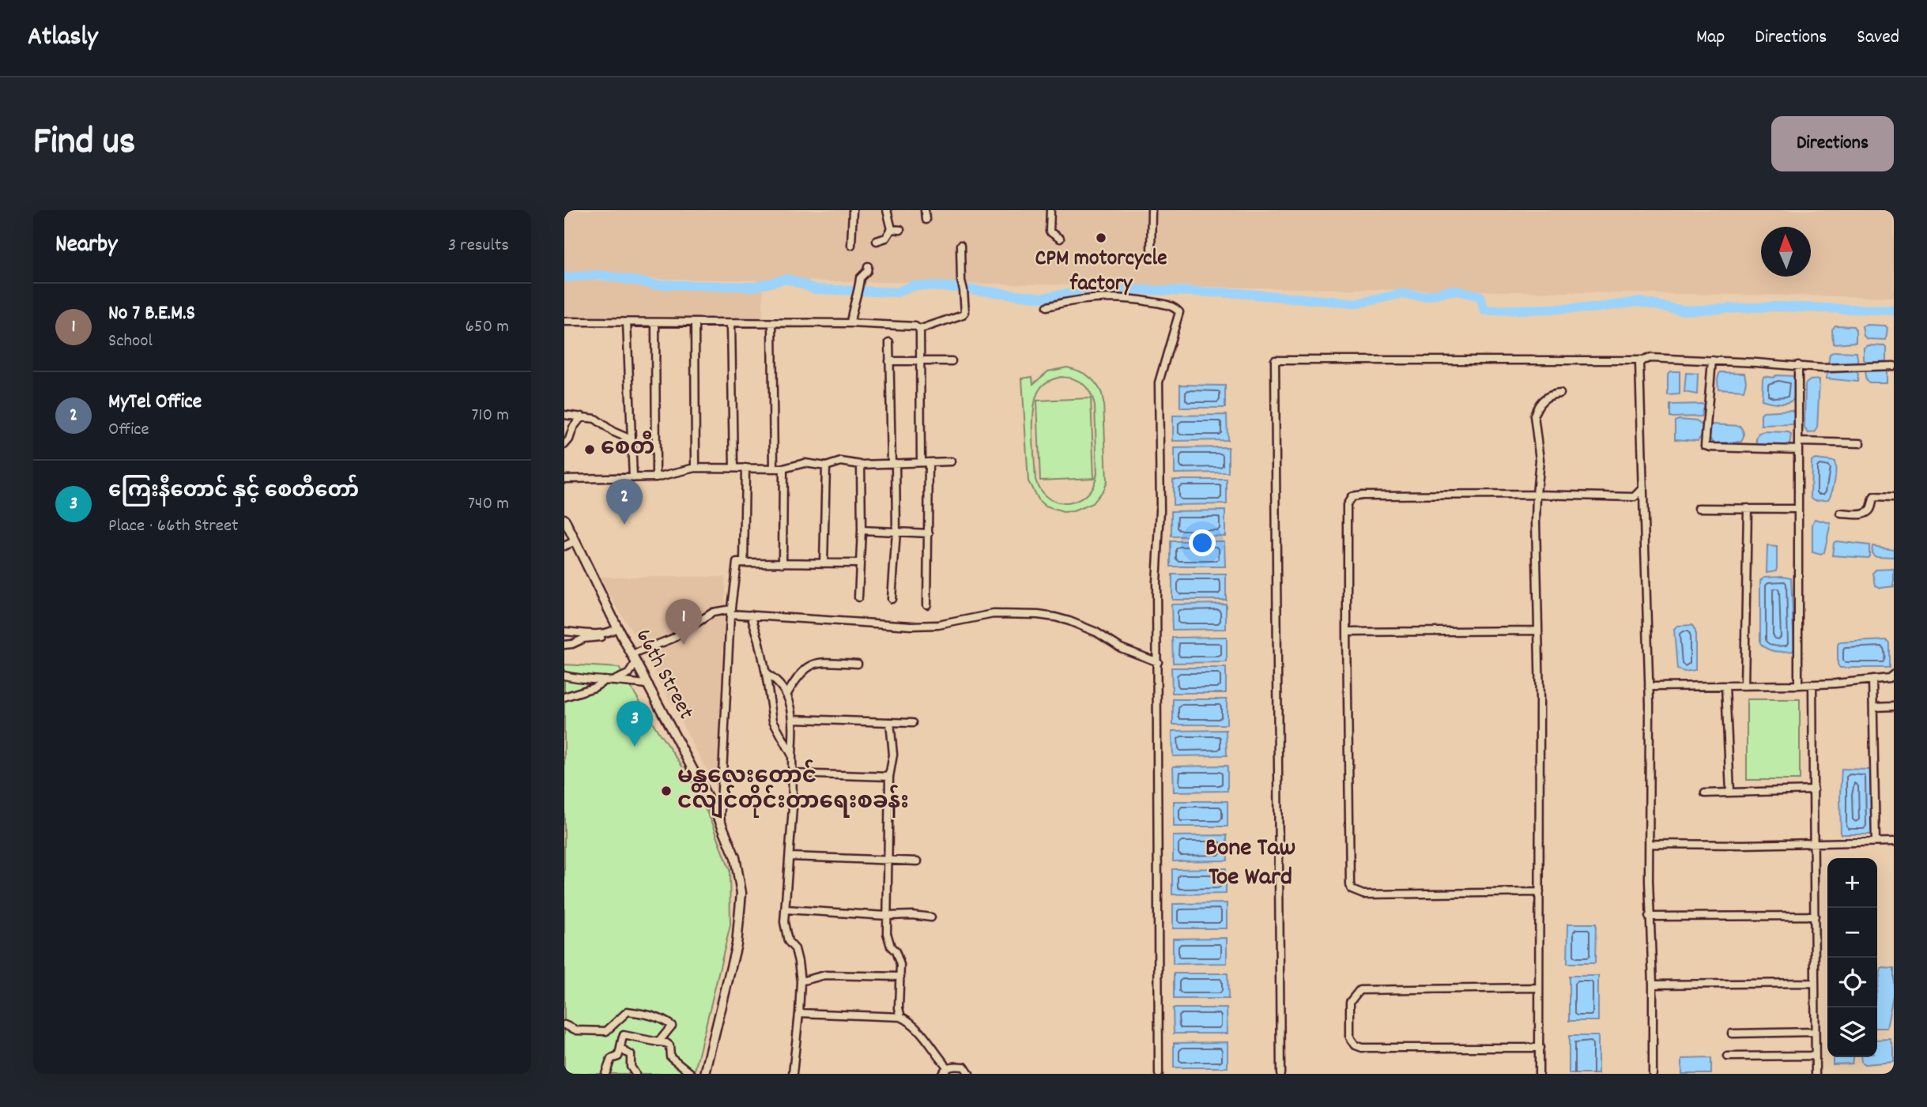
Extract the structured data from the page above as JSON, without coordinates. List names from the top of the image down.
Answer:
{
  "streets": {
    "street": ["66th Street"]
  },
  "districts": ["Bone Taw Toe Ward"],
  "places": ["CPM motorcycle factory", "စေတီ", "မန္တလေးတောင် ငလျင်တိုင်းတာရေးစခန်း"],
  "north": "top",
  "page": {
    "header": "Atlasly",
    "nav": ["Map", "Directions", "Saved"],
    "title": "Find us",
    "buttons": "Directions",
    "heading": ["Nearby", "3 results"],
    "list": [
      {
        "mark": "1",
        "name": "No 7 B.E.M.S",
        "note": "School",
        "value": "650 m"
      },
      {
        "mark": "2",
        "name": "MyTel Office",
        "note": "Office",
        "value": "710 m"
      },
      {
        "mark": "3",
        "name": "ကြေးနီတောင် နှင့် စေတီတော်",
        "note": "Place · 66th Street",
        "value": "740 m"
      }
    ],
    "pins": ["2", "1", "3"],
    "map_buttons": ["+", "−"]
  }
}
